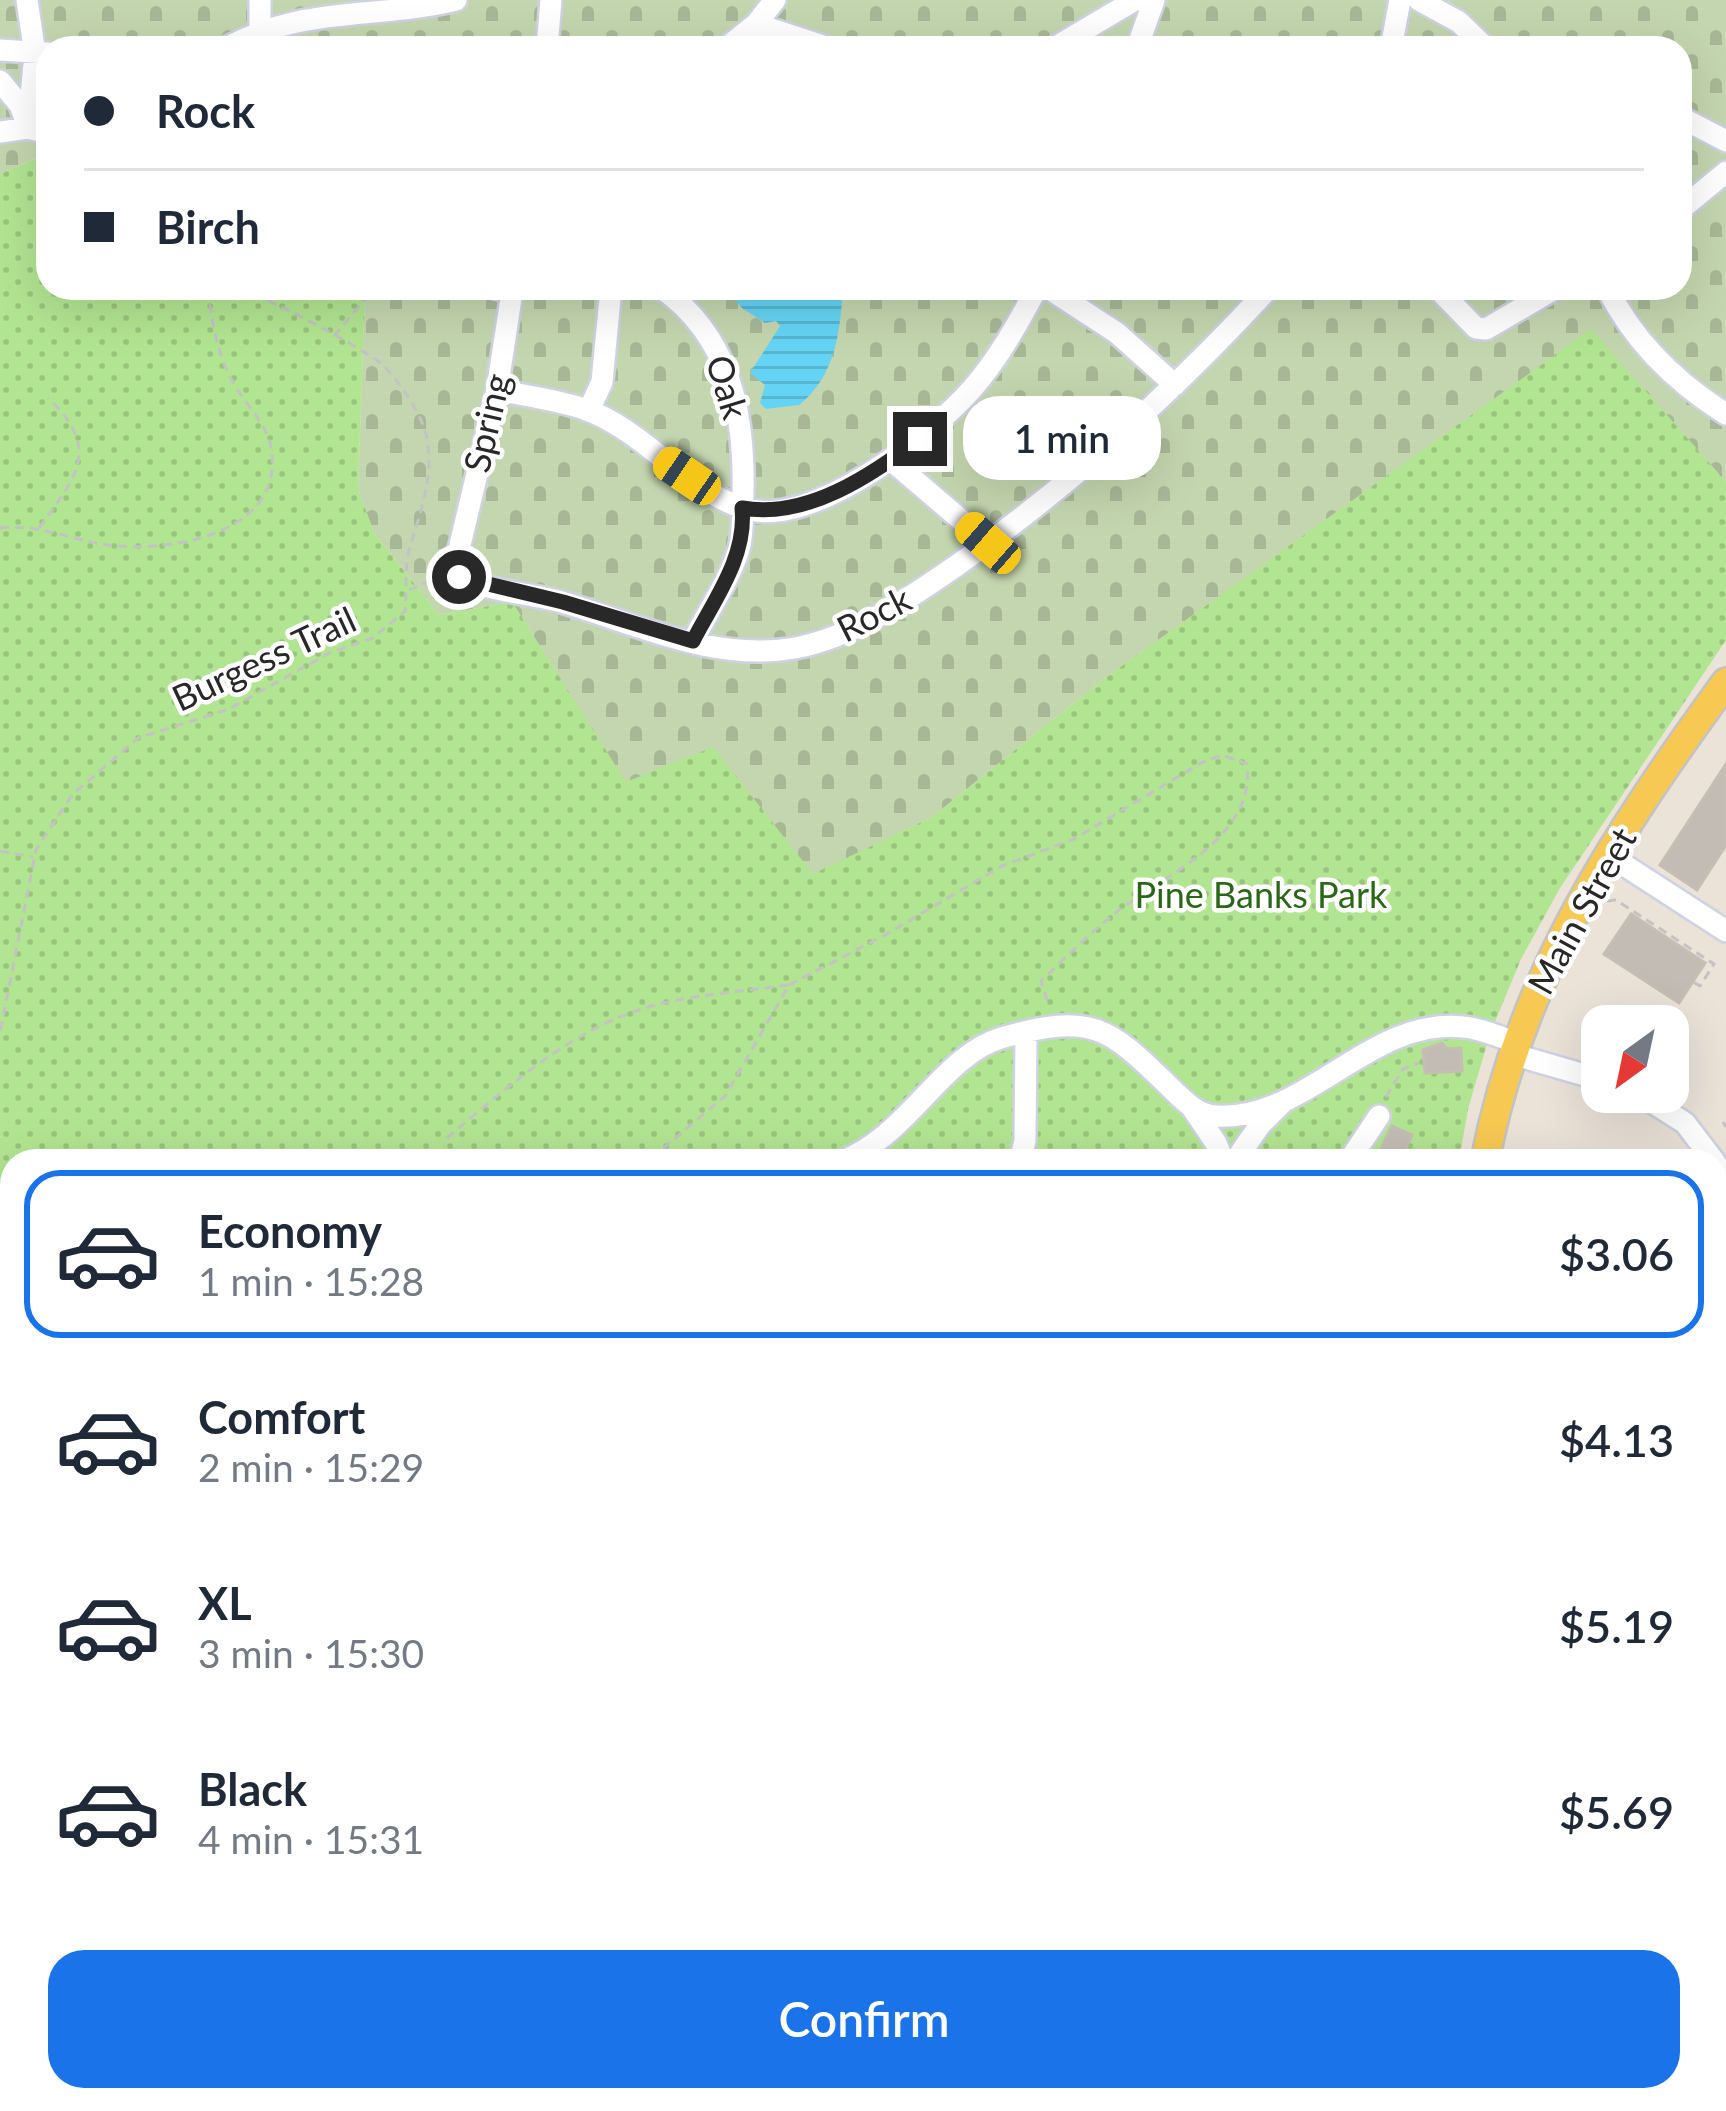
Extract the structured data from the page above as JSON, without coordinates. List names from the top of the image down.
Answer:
{
  "streets": {
    "main road": ["Main Street"],
    "street": ["Oak", "Spring", "Rock"],
    "path": ["Burgess Trail"]
  },
  "crossings": [
    ["Oak", "Rock"],
    ["Spring", "Rock"]
  ],
  "parks": ["Pine Banks Park"],
  "north": "bottom left",
  "page": {
    "banner": ["Rock", "Birch"],
    "bubble": "1 min",
    "list": [
      {
        "name": "Economy",
        "note": "1 min · 15:28",
        "value": "$3.06"
      },
      {
        "name": "Comfort",
        "note": "2 min · 15:29",
        "value": "$4.13"
      },
      {
        "name": "XL",
        "note": "3 min · 15:30",
        "value": "$5.19"
      },
      {
        "name": "Black",
        "note": "4 min · 15:31",
        "value": "$5.69"
      }
    ],
    "buttons": "Confirm"
  }
}
